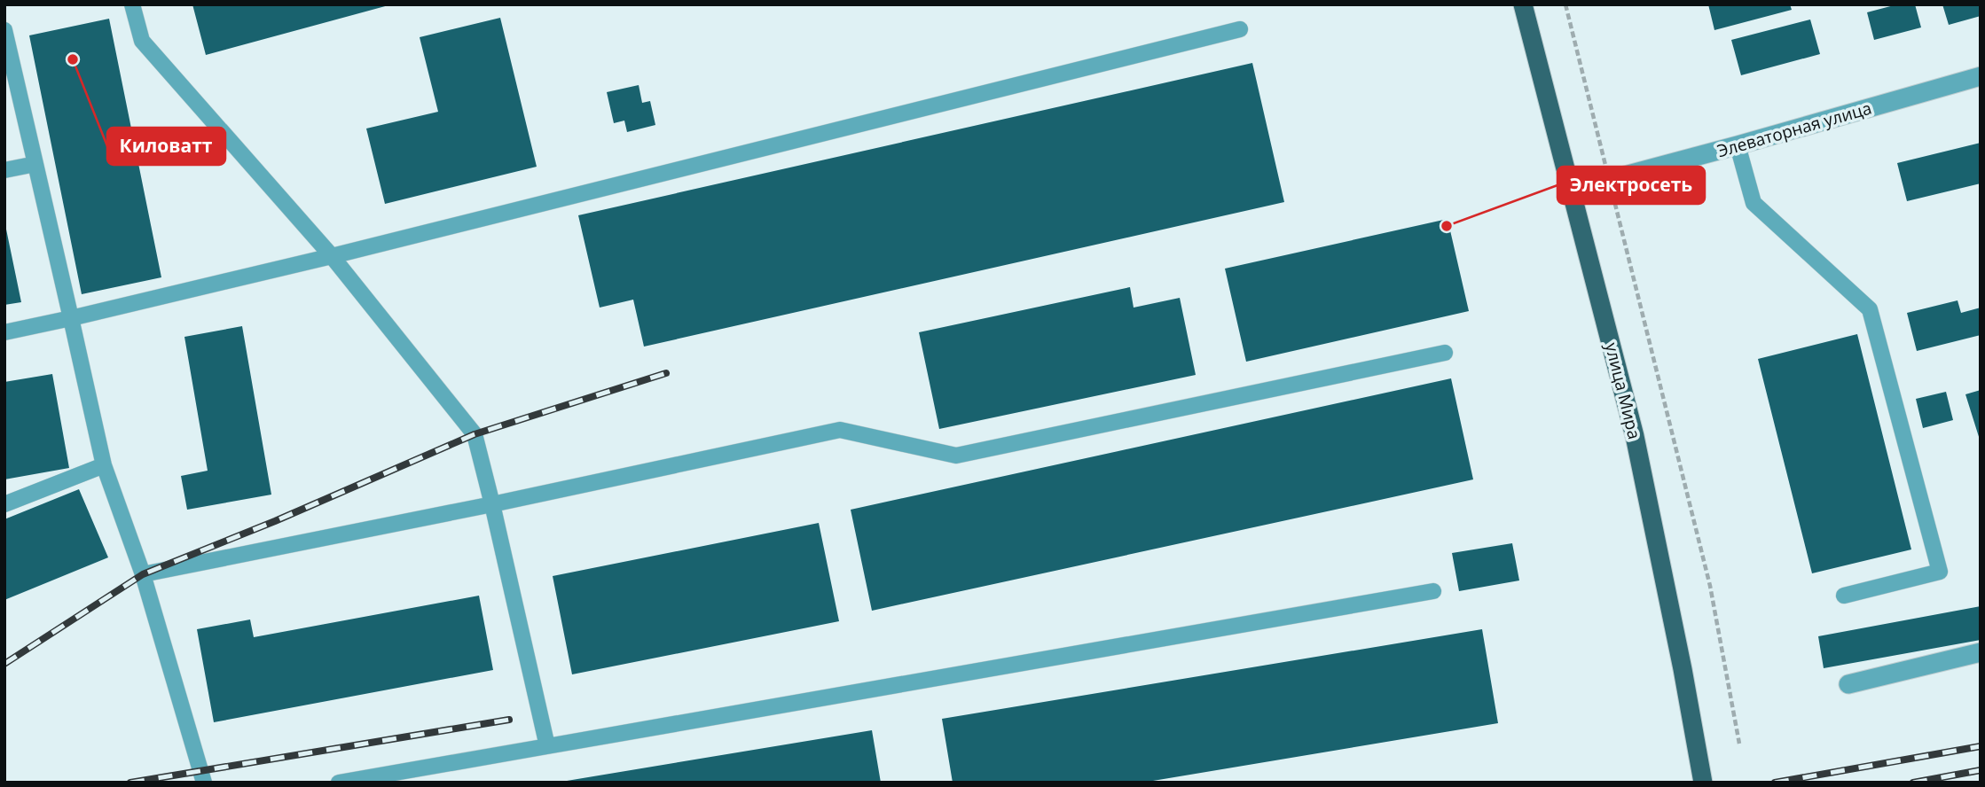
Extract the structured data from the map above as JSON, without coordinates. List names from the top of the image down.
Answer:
{
  "streets": {
    "main road": ["улица Мира"],
    "street": ["Элеваторная улица"]
  },
  "crossings": [
    ["Элеваторная улица", "улица Мира"]
  ],
  "places": ["Киловатт", "Электросеть"]
}
